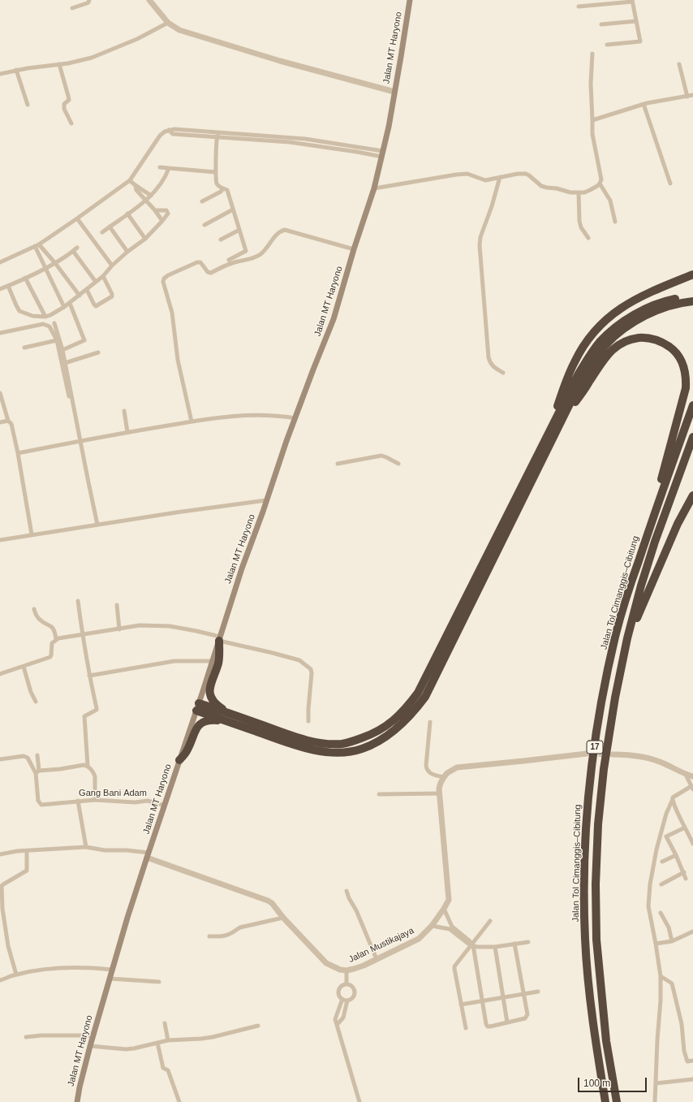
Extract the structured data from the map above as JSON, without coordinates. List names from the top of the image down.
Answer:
{
  "streets": {
    "highway": ["Jalan Tol Cimanggis–Cibitung", "17"],
    "main road": ["Jalan MT Haryono"],
    "street": ["Gang Bani Adam", "Jalan Mustikajaya"]
  },
  "crossings": [
    ["Jalan MT Haryono", "Gang Bani Adam"],
    ["Jalan MT Haryono", "Jalan Mustikajaya"]
  ],
  "scale_bar": "100 m"
}
